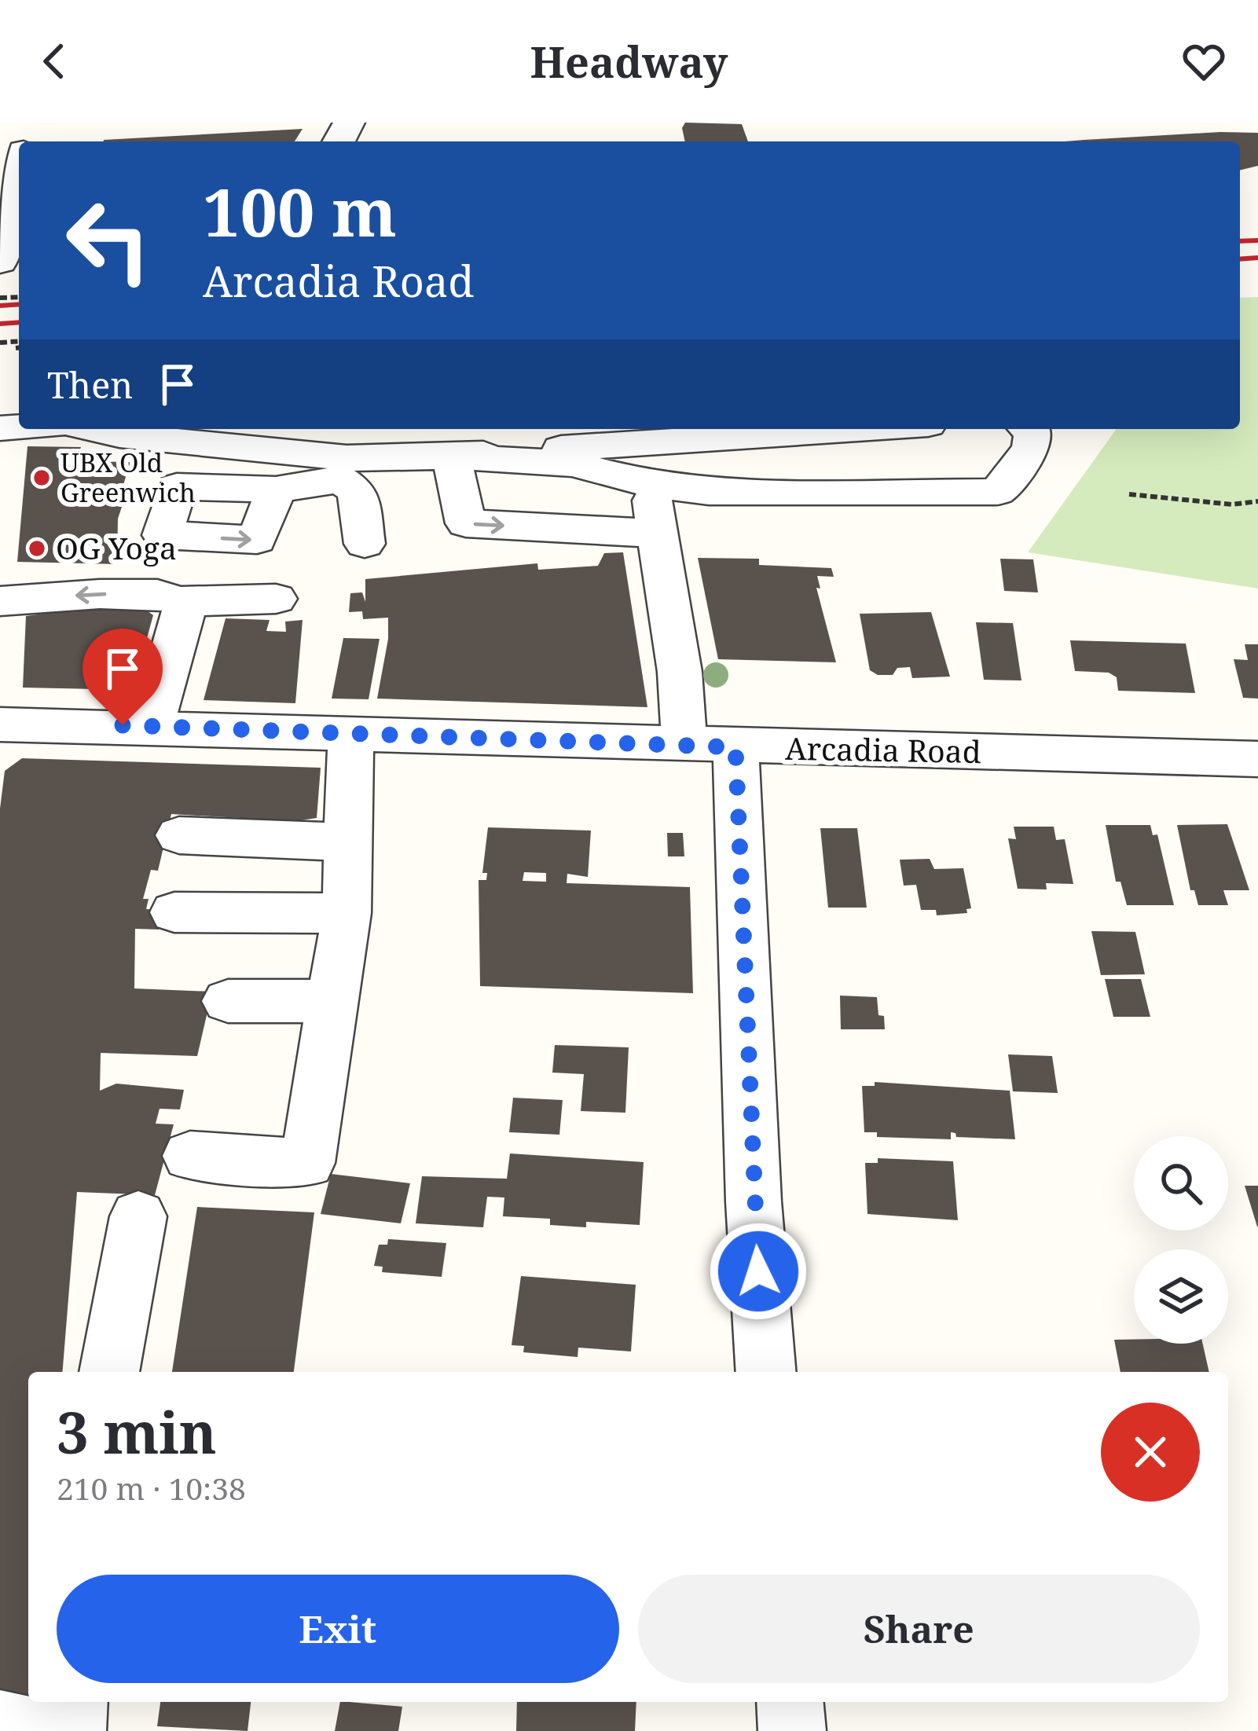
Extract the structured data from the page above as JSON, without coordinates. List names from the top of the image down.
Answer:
{
  "streets": {
    "street": ["Arcadia Road"]
  },
  "places": ["UBX Old Greenwich", "OG Yoga"],
  "page": {
    "header": "Headway",
    "turn": ["100 m", "Arcadia Road"],
    "then": "Then",
    "heading": ["3 min", "210 m · 10:38"],
    "buttons": ["Exit", "Share"]
  }
}
